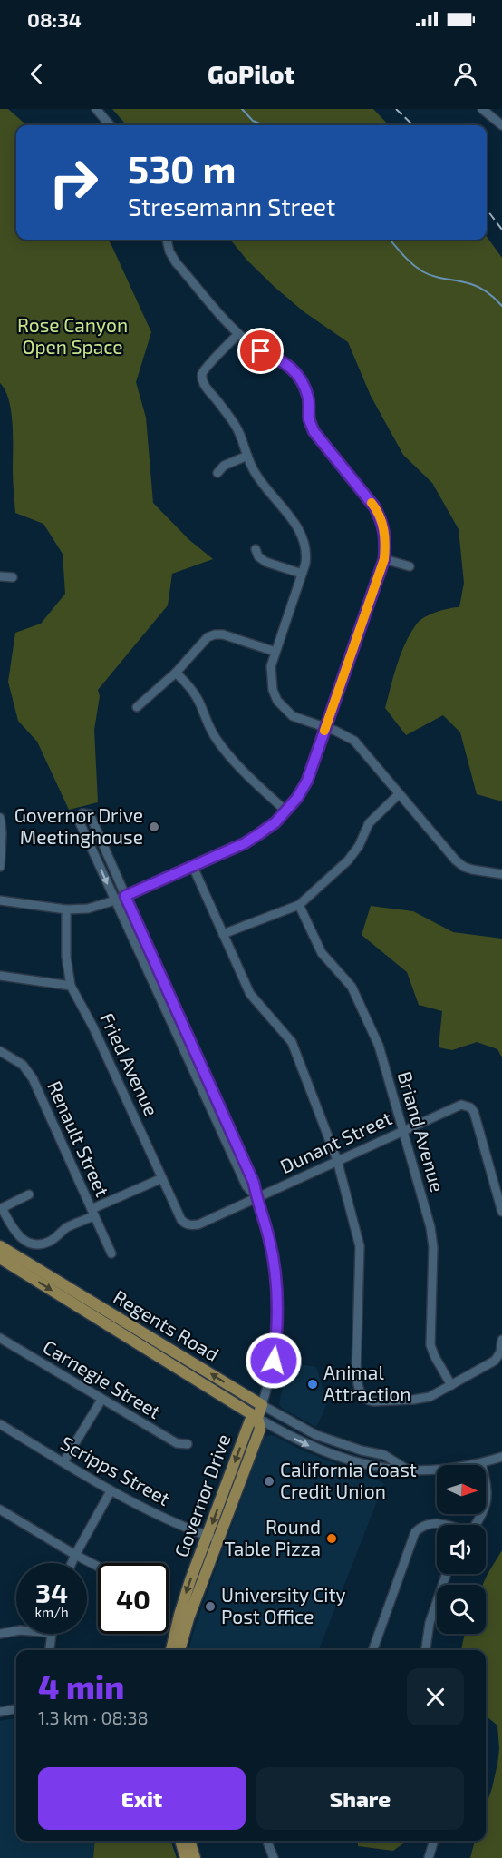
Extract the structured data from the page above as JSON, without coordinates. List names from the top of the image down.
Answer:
{
  "streets": {
    "main road": ["Regents Road", "Governor Drive"],
    "street": [
      "Fried Avenue",
      "Briand Avenue",
      "Renault Street",
      "Dunant Street",
      "Carnegie Street",
      "Scripps Street"
    ]
  },
  "crossings": [
    ["Fried Avenue", "Dunant Street"],
    ["Briand Avenue", "Dunant Street"],
    ["Dunant Street", "Governor Drive"],
    ["Regents Road", "Governor Drive"],
    ["Scripps Street", "Governor Drive"]
  ],
  "parks": ["Rose Canyon Open Space"],
  "places": [
    "Governor Drive Meetinghouse",
    "Animal Attraction",
    "California Coast Credit Union",
    "Round Table Pizza",
    "University City Post Office"
  ],
  "north": "right",
  "page": {
    "status": "08:34",
    "header": "GoPilot",
    "turn": ["530 m", "Stresemann Street"],
    "speed": "34 km/h",
    "limit": "40",
    "heading": ["4 min", "1.3 km · 08:38"],
    "buttons": ["Exit", "Share"]
  }
}
